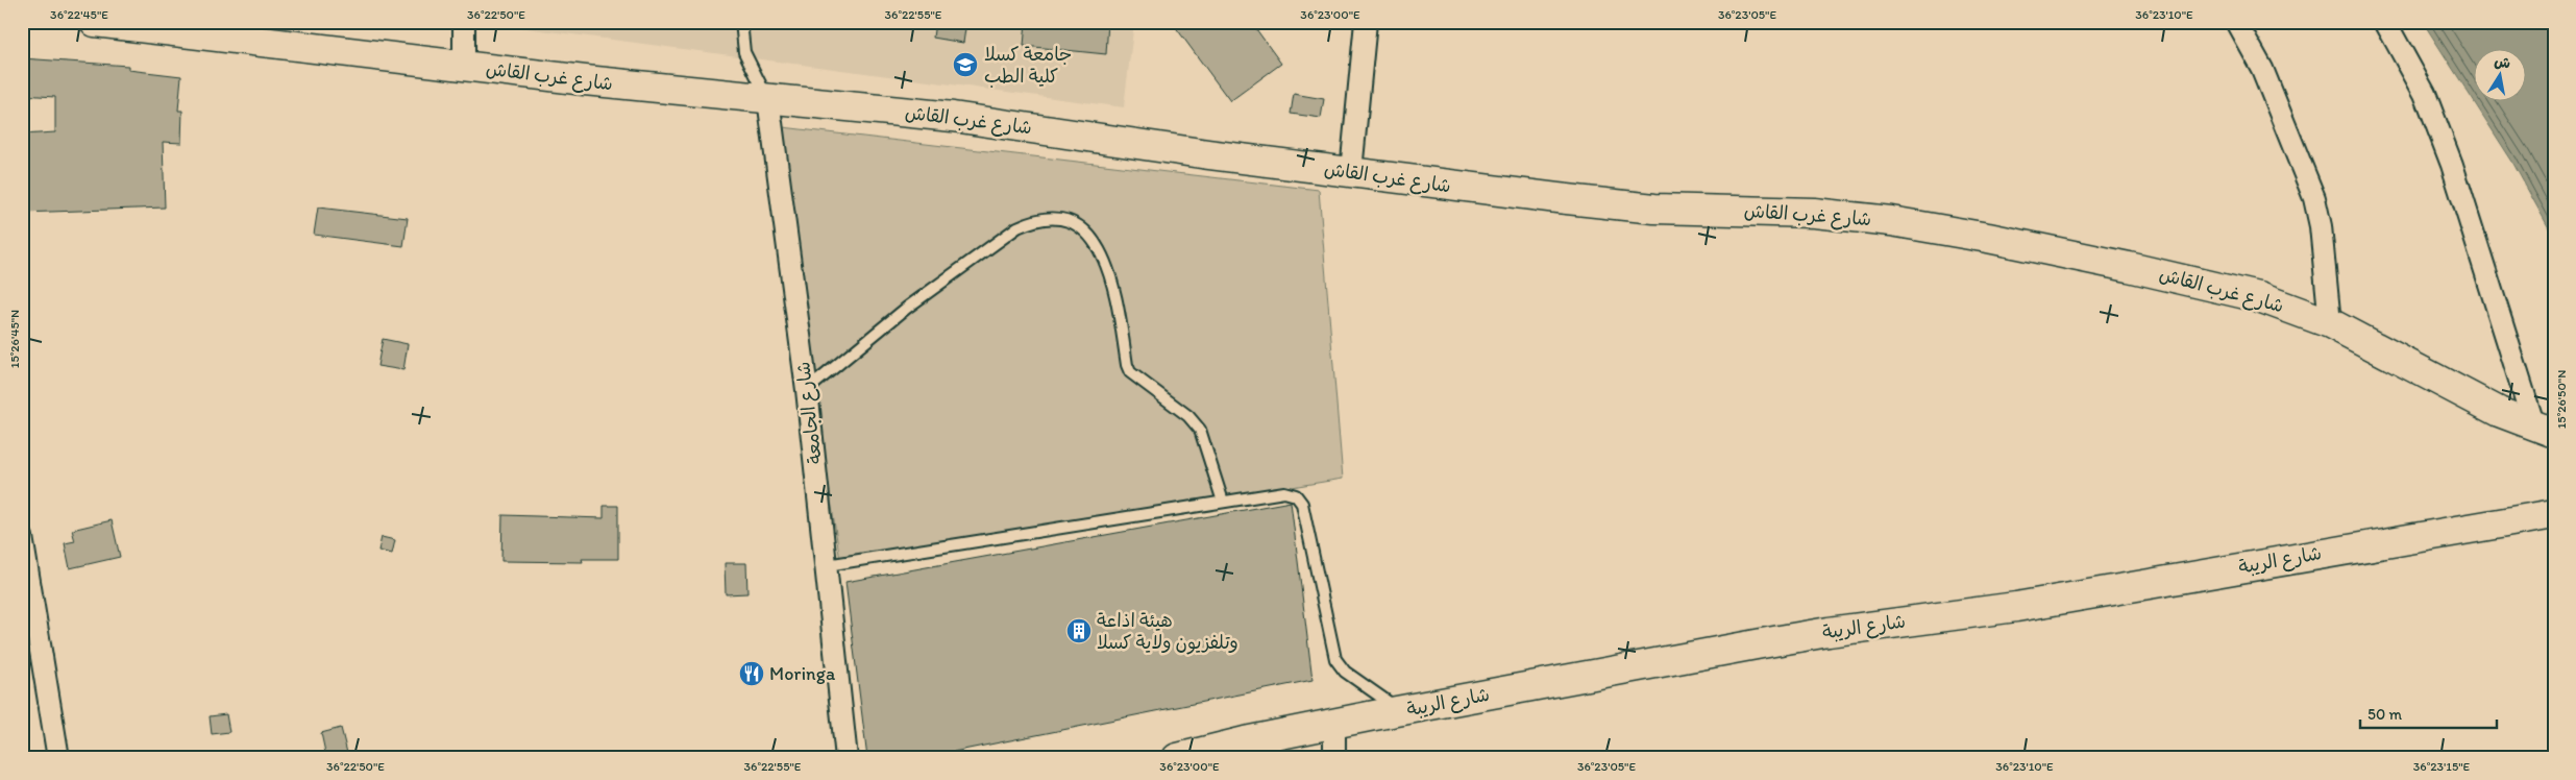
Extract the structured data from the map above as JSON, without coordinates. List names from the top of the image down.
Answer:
{
  "streets": {
    "main road": ["شارع غرب القاش", "شارع الريبة"],
    "street": ["شارع الجامعة"]
  },
  "crossings": [
    ["شارع غرب القاش", "شارع الجامعة"]
  ],
  "places": {
    "school or university": ["جامعة كسلا كلية الطب"],
    "building": ["هيئة اذاعة وتلفزيون ولاية كسلا"],
    "restaurant": ["Moringa"]
  },
  "scale_bar": "50 m",
  "north": "top",
  "coordinates": [
    "36°22'45\"E",
    "36°22'50\"E",
    "36°22'55\"E",
    "36°23'00\"E",
    "36°23'05\"E",
    "36°23'10\"E",
    "15°26'45\"N",
    "15°26'50\"N",
    "36°23'15\"E"
  ]
}
